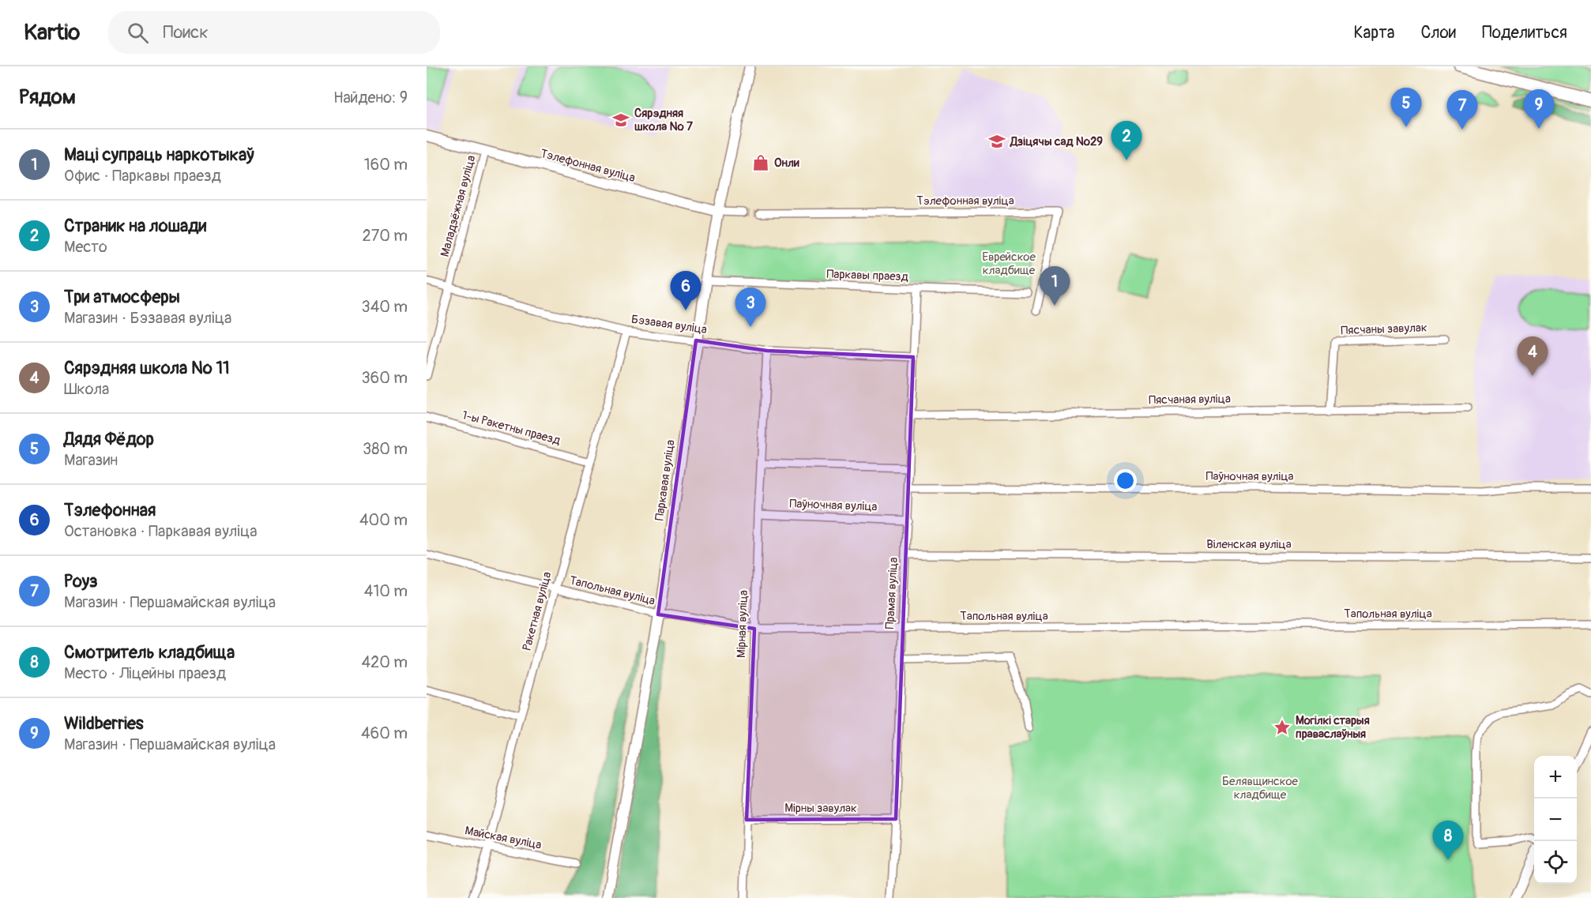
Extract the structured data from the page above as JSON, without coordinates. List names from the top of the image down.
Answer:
{
  "streets": {
    "street": [
      "Тэлефонная вуліца",
      "Маладзёжная вуліца",
      "Паркавы праезд",
      "Бэзавая вуліца",
      "Пясчаны завулак",
      "Пясчаная вуліца",
      "1-ы Ракетны праезд",
      "Паўночная вуліца",
      "Паркавая вуліца",
      "Віленская вуліца",
      "Тапольная вуліца",
      "Прамая вуліца",
      "Ракетная вуліца",
      "Мірная вуліца",
      "Мірны завулак",
      "Майская вуліца"
    ]
  },
  "crossings": [
    ["Тэлефонная вуліца", "Маладзёжная вуліца"],
    ["Тэлефонная вуліца", "Паркавая вуліца"],
    ["Маладзёжная вуліца", "Бэзавая вуліца"],
    ["Паркавы праезд", "Паркавая вуліца"],
    ["Паркавы праезд", "Прамая вуліца"],
    ["Бэзавая вуліца", "Паркавая вуліца"],
    ["Бэзавая вуліца", "Прамая вуліца"],
    ["Бэзавая вуліца", "Ракетная вуліца"],
    ["Бэзавая вуліца", "Мірная вуліца"],
    ["Пясчаны завулак", "Пясчаная вуліца"],
    ["Пясчаная вуліца", "Прамая вуліца"],
    ["1-ы Ракетны праезд", "Ракетная вуліца"],
    ["Паўночная вуліца", "Прамая вуліца"],
    ["Паўночная вуліца", "Мірная вуліца"],
    ["Паркавая вуліца", "Тапольная вуліца"],
    ["Віленская вуліца", "Прамая вуліца"],
    ["Тапольная вуліца", "Прамая вуліца"],
    ["Тапольная вуліца", "Ракетная вуліца"],
    ["Тапольная вуліца", "Мірная вуліца"],
    ["Прамая вуліца", "Мірны завулак"],
    ["Ракетная вуліца", "Майская вуліца"],
    ["Мірная вуліца", "Мірны завулак"]
  ],
  "parks": ["Еврейское кладбище", "Белявщинское кладбище"],
  "places": {
    "school or university": ["Сярэдняя школа № 7", "Дзіцячы сад №29"],
    "shop": ["Онли"],
    "place": ["Могілкі старыя праваслаўныя"]
  },
  "page": {
    "header": "Kartio",
    "search": "Поиск",
    "nav": ["Карта", "Слои", "Поделиться"],
    "heading": ["Рядом", "Найдено: 9"],
    "pins": [
      "5",
      "9",
      "7",
      "2",
      "1",
      "6",
      "3",
      "4",
      "8"
    ],
    "list": [
      {
        "mark": "1",
        "name": "Маці супраць наркотыкаў",
        "note": "Офис · Паркавы праезд",
        "value": "160 m"
      },
      {
        "mark": "2",
        "name": "Страник на лошади",
        "note": "Место",
        "value": "270 m"
      },
      {
        "mark": "3",
        "name": "Три атмосферы",
        "note": "Магазин · Бэзавая вуліца",
        "value": "340 m"
      },
      {
        "mark": "4",
        "name": "Сярэдняя школа № 11",
        "note": "Школа",
        "value": "360 m"
      },
      {
        "mark": "5",
        "name": "Дядя Фёдор",
        "note": "Магазин",
        "value": "380 m"
      },
      {
        "mark": "6",
        "name": "Тэлефонная",
        "note": "Остановка · Паркавая вуліца",
        "value": "400 m"
      },
      {
        "mark": "7",
        "name": "Роуз",
        "note": "Магазин · Першамайская вуліца",
        "value": "410 m"
      },
      {
        "mark": "8",
        "name": "Смотритель кладбища",
        "note": "Место · Ліцейны праезд",
        "value": "420 m"
      },
      {
        "mark": "9",
        "name": "Wildberries",
        "note": "Магазин · Першамайская вуліца",
        "value": "460 m"
      }
    ],
    "map_buttons": ["+", "−"]
  }
}
